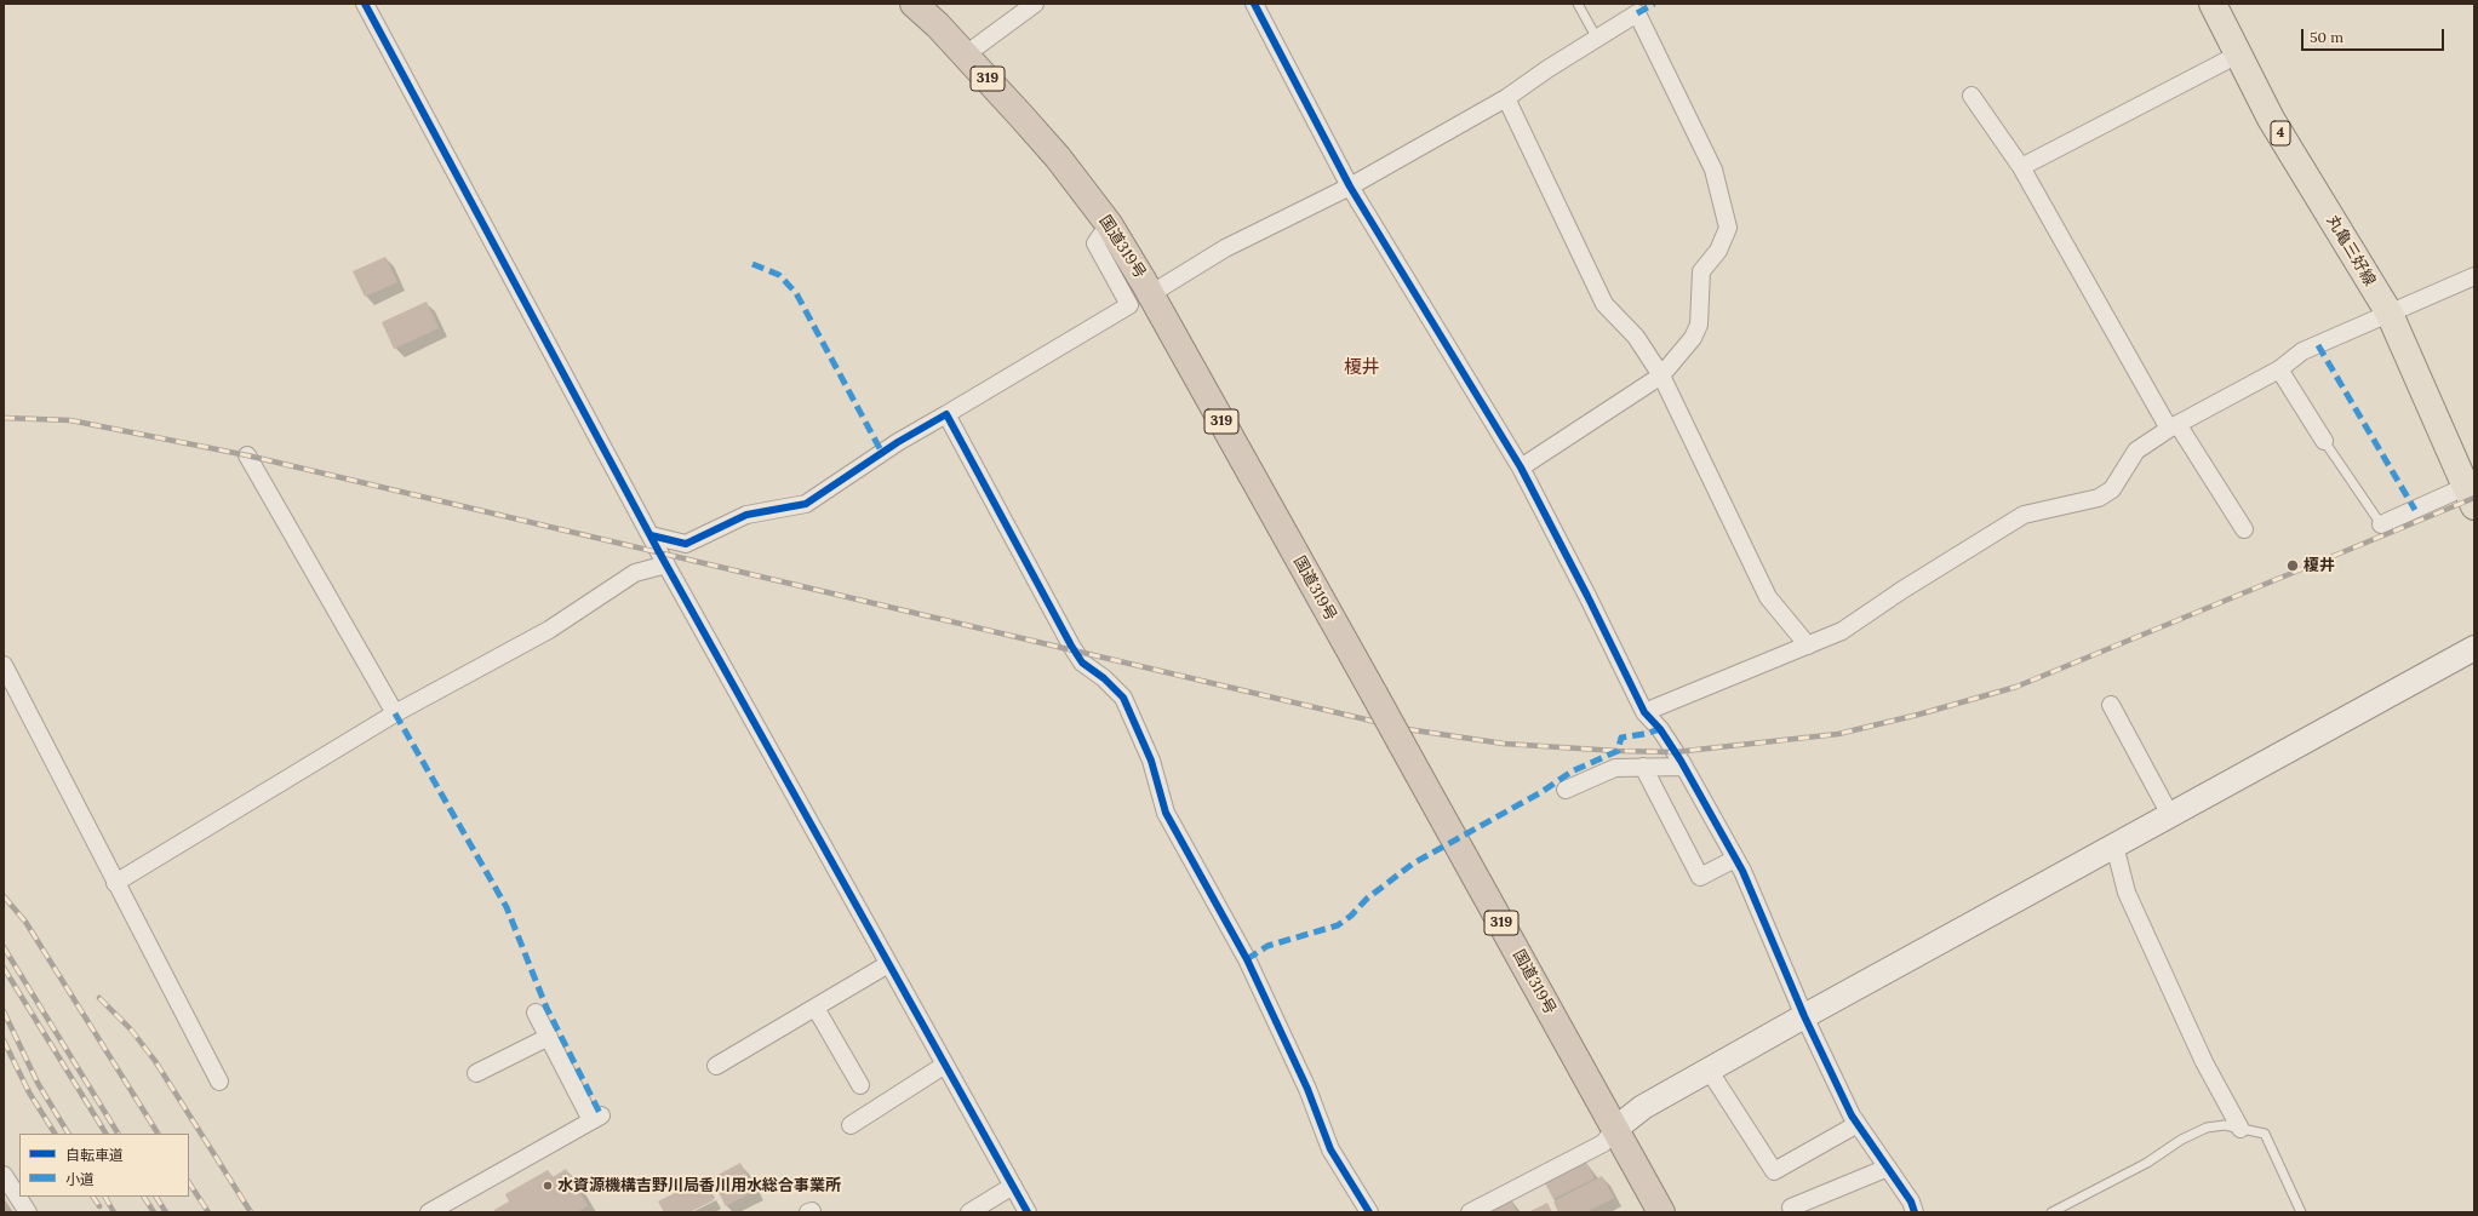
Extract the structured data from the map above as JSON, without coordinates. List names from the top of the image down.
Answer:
{
  "streets": {
    "highway": ["319", "国道319号"],
    "main road": ["4", "丸亀三好線"]
  },
  "districts": ["榎井"],
  "places": ["榎井", "水資源機構吉野川局香川用水総合事業所"],
  "legend": ["自転車道", "小道"],
  "scale_bar": "50 m"
}
